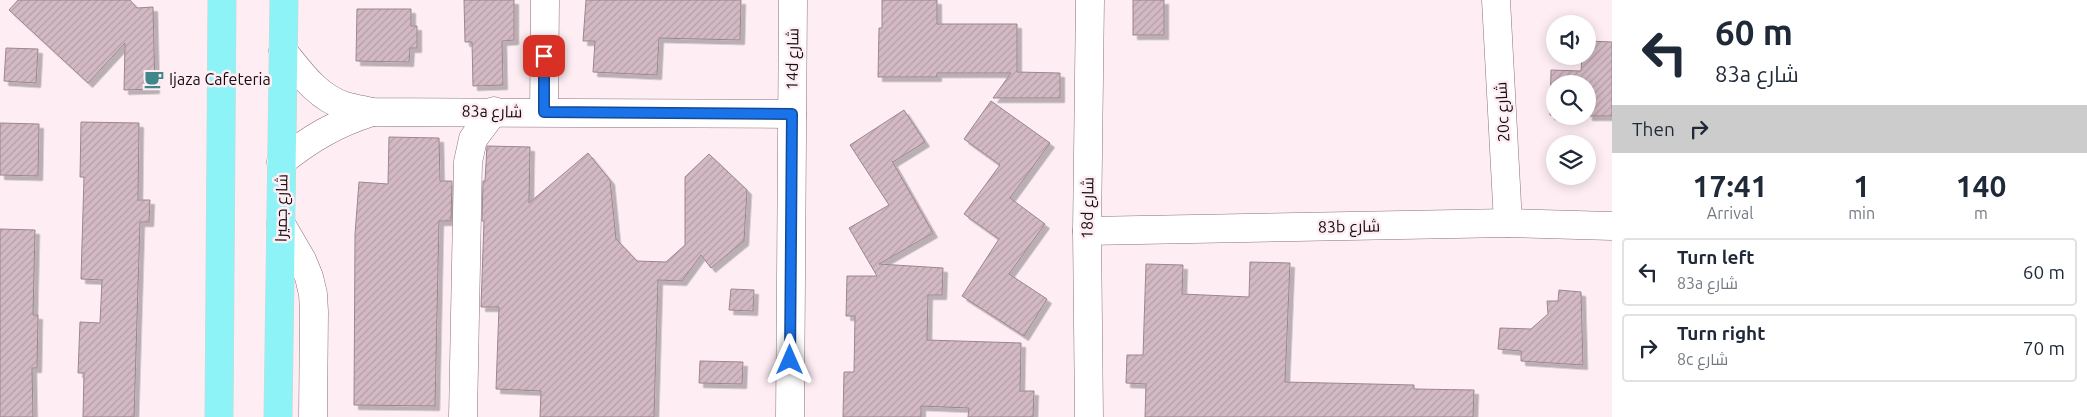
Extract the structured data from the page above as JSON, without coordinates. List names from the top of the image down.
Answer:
{
  "streets": {
    "main road": ["شارع جميرا"],
    "street": [
      "14d شارع",
      "83a شارع",
      "20c شارع",
      "18d شارع",
      "83b شارع"
    ]
  },
  "crossings": [
    ["14d شارع", "83a شارع"],
    ["83a شارع", "شارع جميرا"],
    ["20c شارع", "83b شارع"],
    ["18d شارع", "83b شارع"]
  ],
  "places": {
    "cafe": ["Ijaza Cafeteria"]
  },
  "page": {
    "turn": ["60 m", "83a شارع"],
    "then": "Then",
    "eta": [
      "17:41",
      "Arrival",
      "1",
      "min",
      "140",
      "m"
    ],
    "list": [
      {
        "name": "Turn left",
        "note": "83a شارع",
        "value": "60 m"
      },
      {
        "name": "Turn right",
        "note": "8c شارع",
        "value": "70 m"
      }
    ]
  }
}
